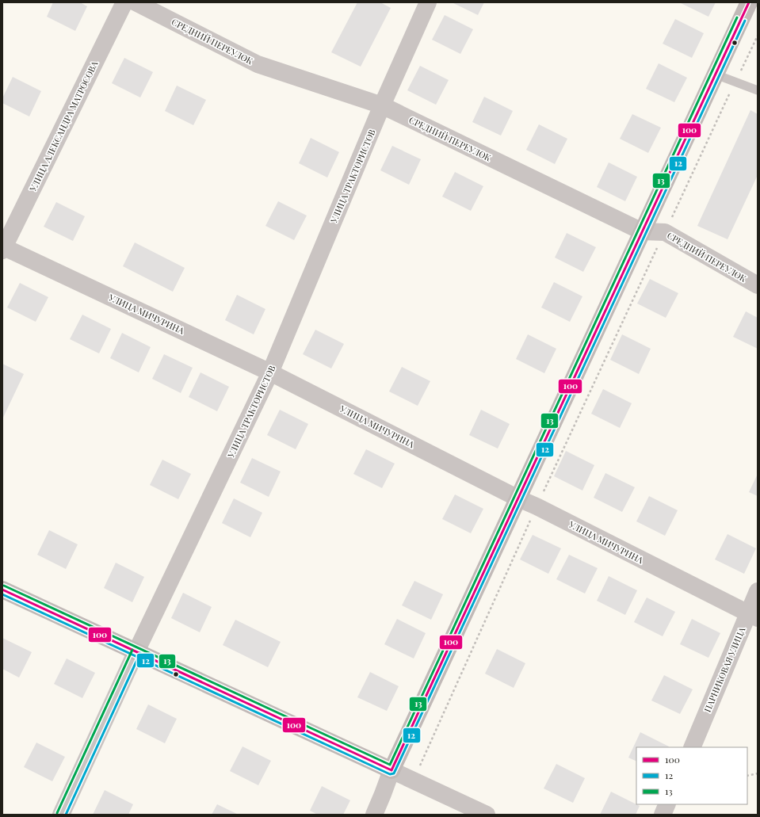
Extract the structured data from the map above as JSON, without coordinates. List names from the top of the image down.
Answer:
{
  "streets": {
    "street": [
      "СРЕДНИЙ ПЕРЕУЛОК",
      "УЛИЦА АЛЕКСАНДРА МАТРОСОВА",
      "УЛИЦА ТРАКТОРИСТОВ",
      "УЛИЦА МИЧУРИНА",
      "ПАРНИКОВАЯ УЛИЦА"
    ]
  },
  "crossings": [
    ["СРЕДНИЙ ПЕРЕУЛОК", "УЛИЦА ТРАКТОРИСТОВ"],
    ["УЛИЦА АЛЕКСАНДРА МАТРОСОВА", "УЛИЦА МИЧУРИНА"],
    ["УЛИЦА ТРАКТОРИСТОВ", "УЛИЦА МИЧУРИНА"],
    ["УЛИЦА МИЧУРИНА", "ПАРНИКОВАЯ УЛИЦА"]
  ],
  "lines": ["transit line 100", "transit line 13", "transit line 12"],
  "legend": ["100", "12", "13"]
}
